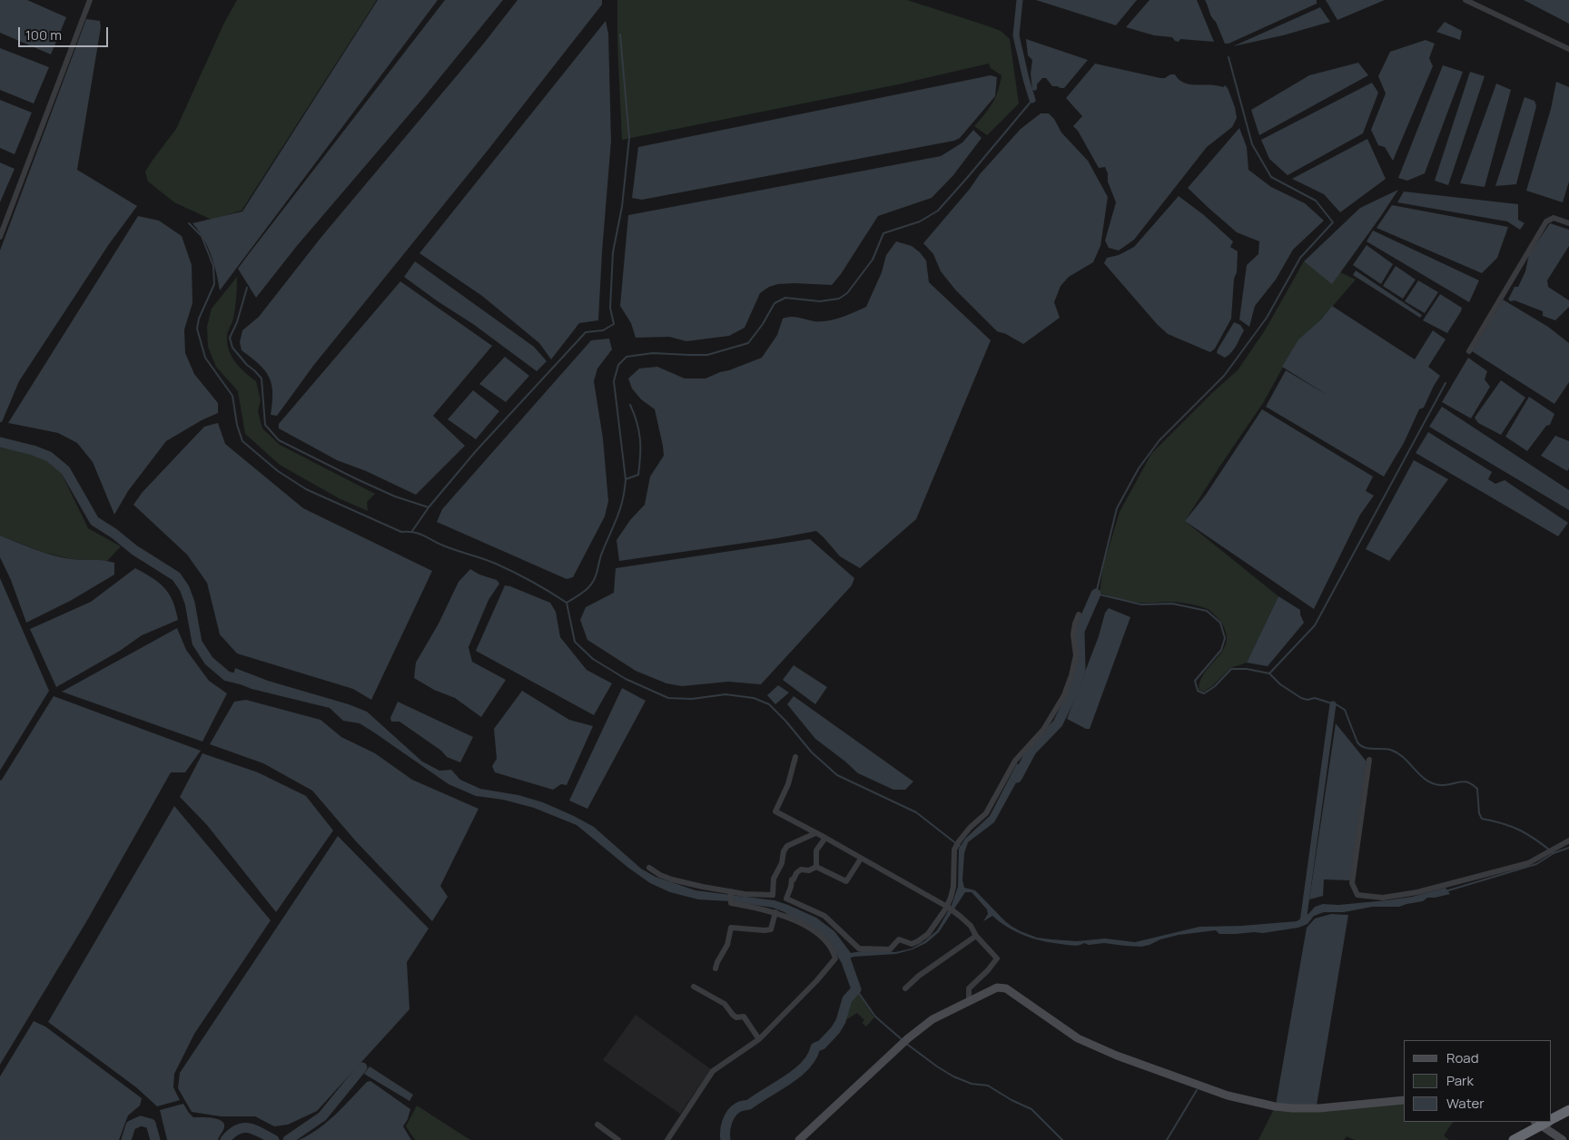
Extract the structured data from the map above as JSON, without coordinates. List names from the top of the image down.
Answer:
{
  "legend": ["Road", "Park", "Water"],
  "scale_bar": "100 m"
}
